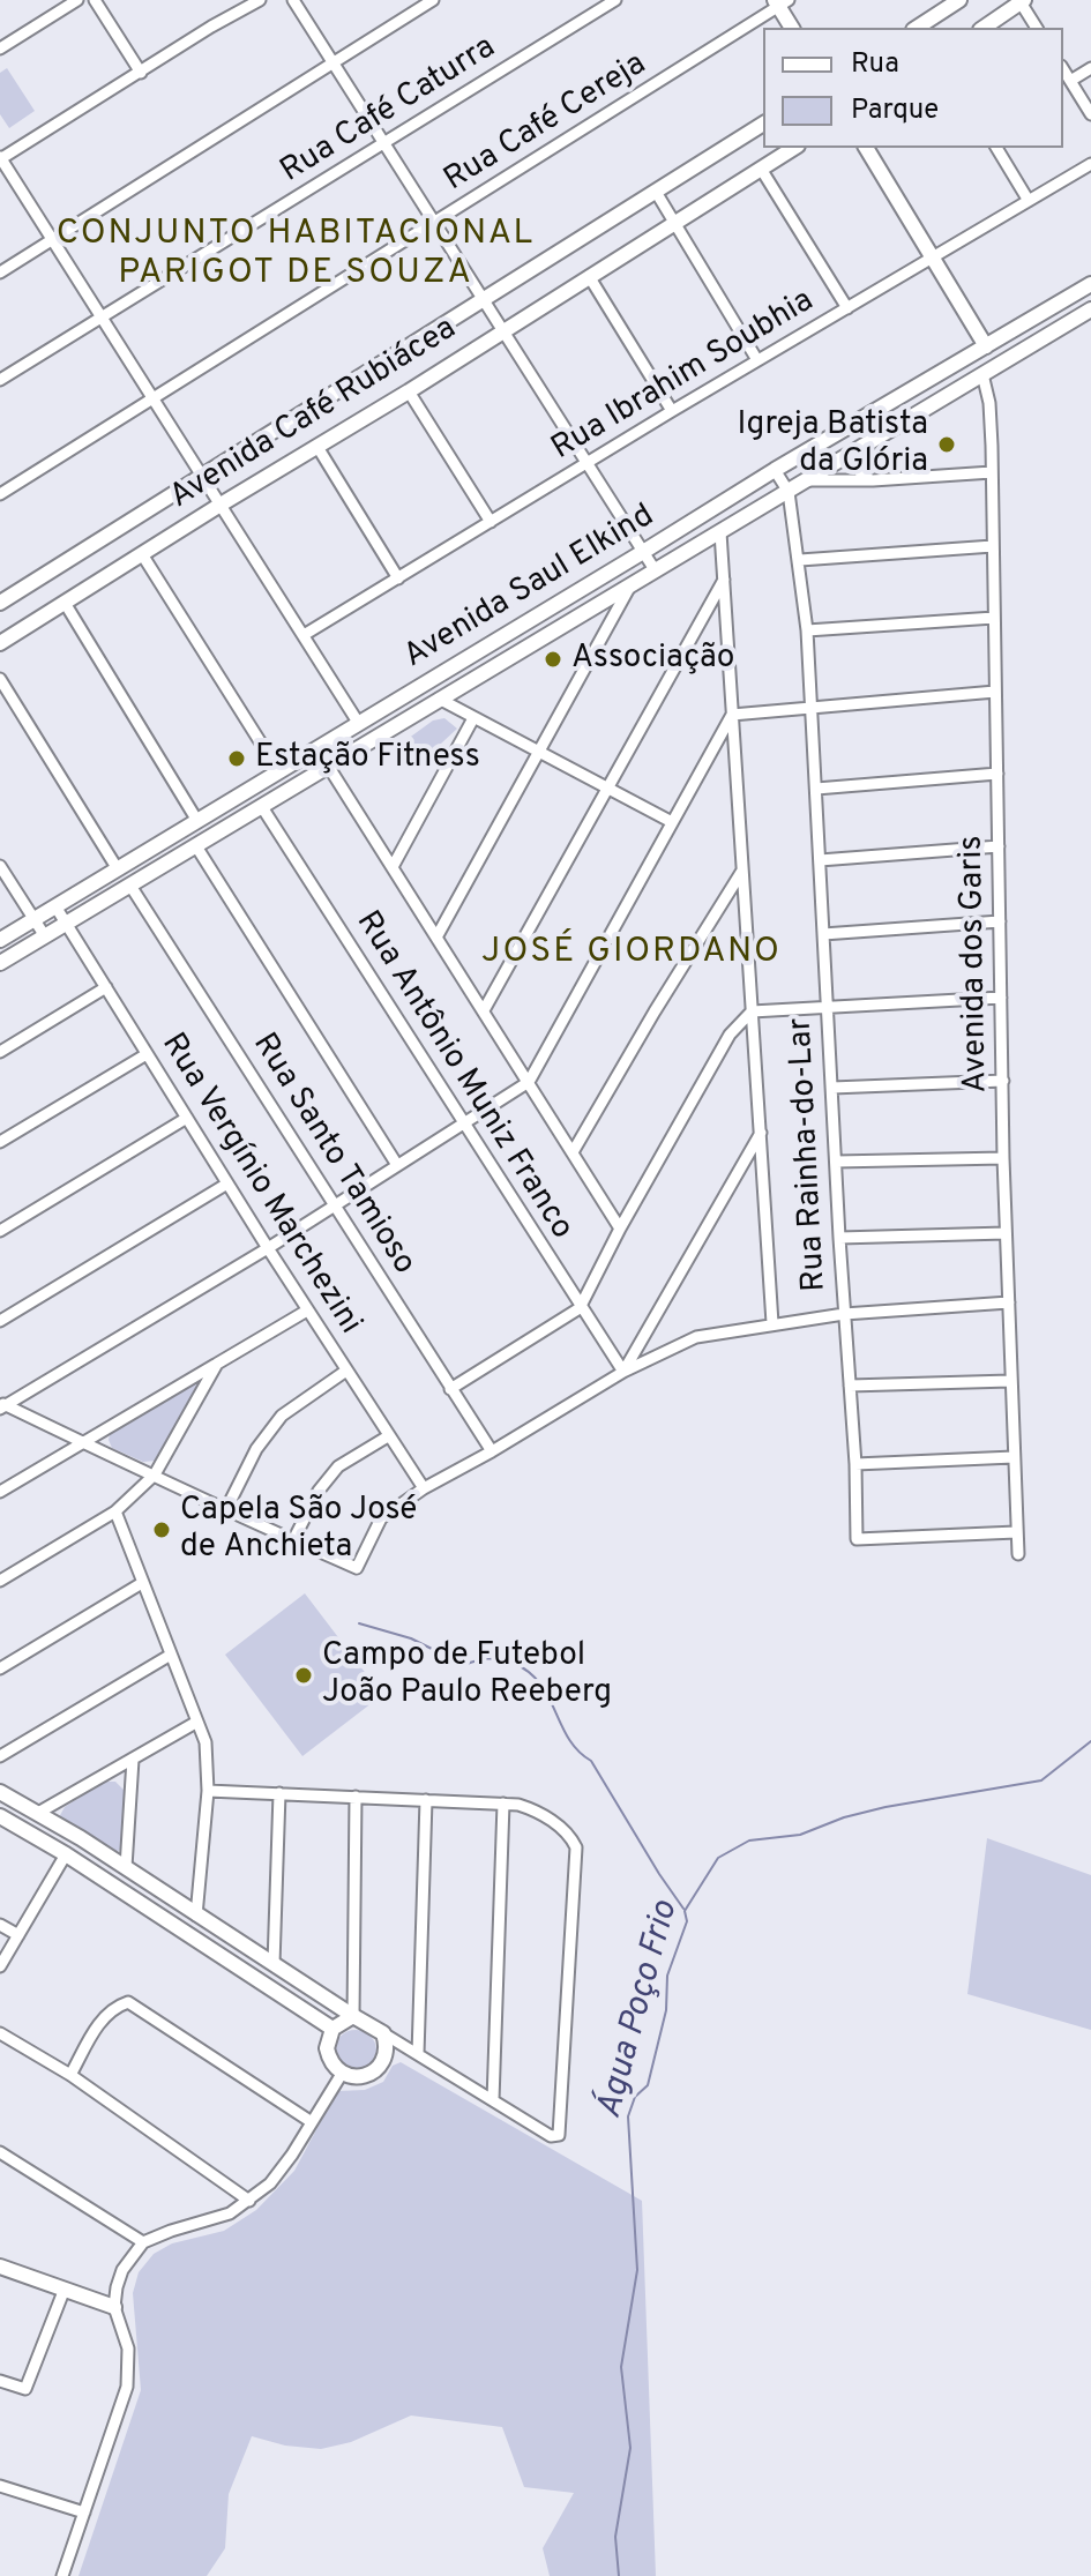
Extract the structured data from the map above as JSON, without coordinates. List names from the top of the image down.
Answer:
{
  "streets": {
    "street": [
      "Rua Café Caturra",
      "Rua Café Cereja",
      "Rua Ibrahim Soubhia",
      "Avenida Café Rubiácea",
      "Avenida Saul Elkind",
      "Avenida dos Garis",
      "Rua Antônio Muniz Franco",
      "Rua Santo Tamioso",
      "Rua Rainha-do-Lar",
      "Rua Vergínio Marchezini"
    ]
  },
  "crossings": [
    ["Avenida Saul Elkind", "Avenida dos Garis"],
    ["Avenida Saul Elkind", "Rua Antônio Muniz Franco"],
    ["Avenida Saul Elkind", "Rua Santo Tamioso"],
    ["Avenida Saul Elkind", "Rua Rainha-do-Lar"],
    ["Avenida Saul Elkind", "Rua Vergínio Marchezini"],
    ["Avenida dos Garis", "Rua Rainha-do-Lar"]
  ],
  "districts": ["CONJUNTO HABITACIONAL PARIGOT DE SOUZA", "JOSÉ GIORDANO"],
  "water": ["Água Poço Frio"],
  "places": [
    "Igreja Batista da Glória",
    "Associação",
    "Estação Fitness",
    "Capela São José de Anchieta",
    "Campo de Futebol João Paulo Reeberg"
  ],
  "legend": ["Rua", "Parque"]
}
